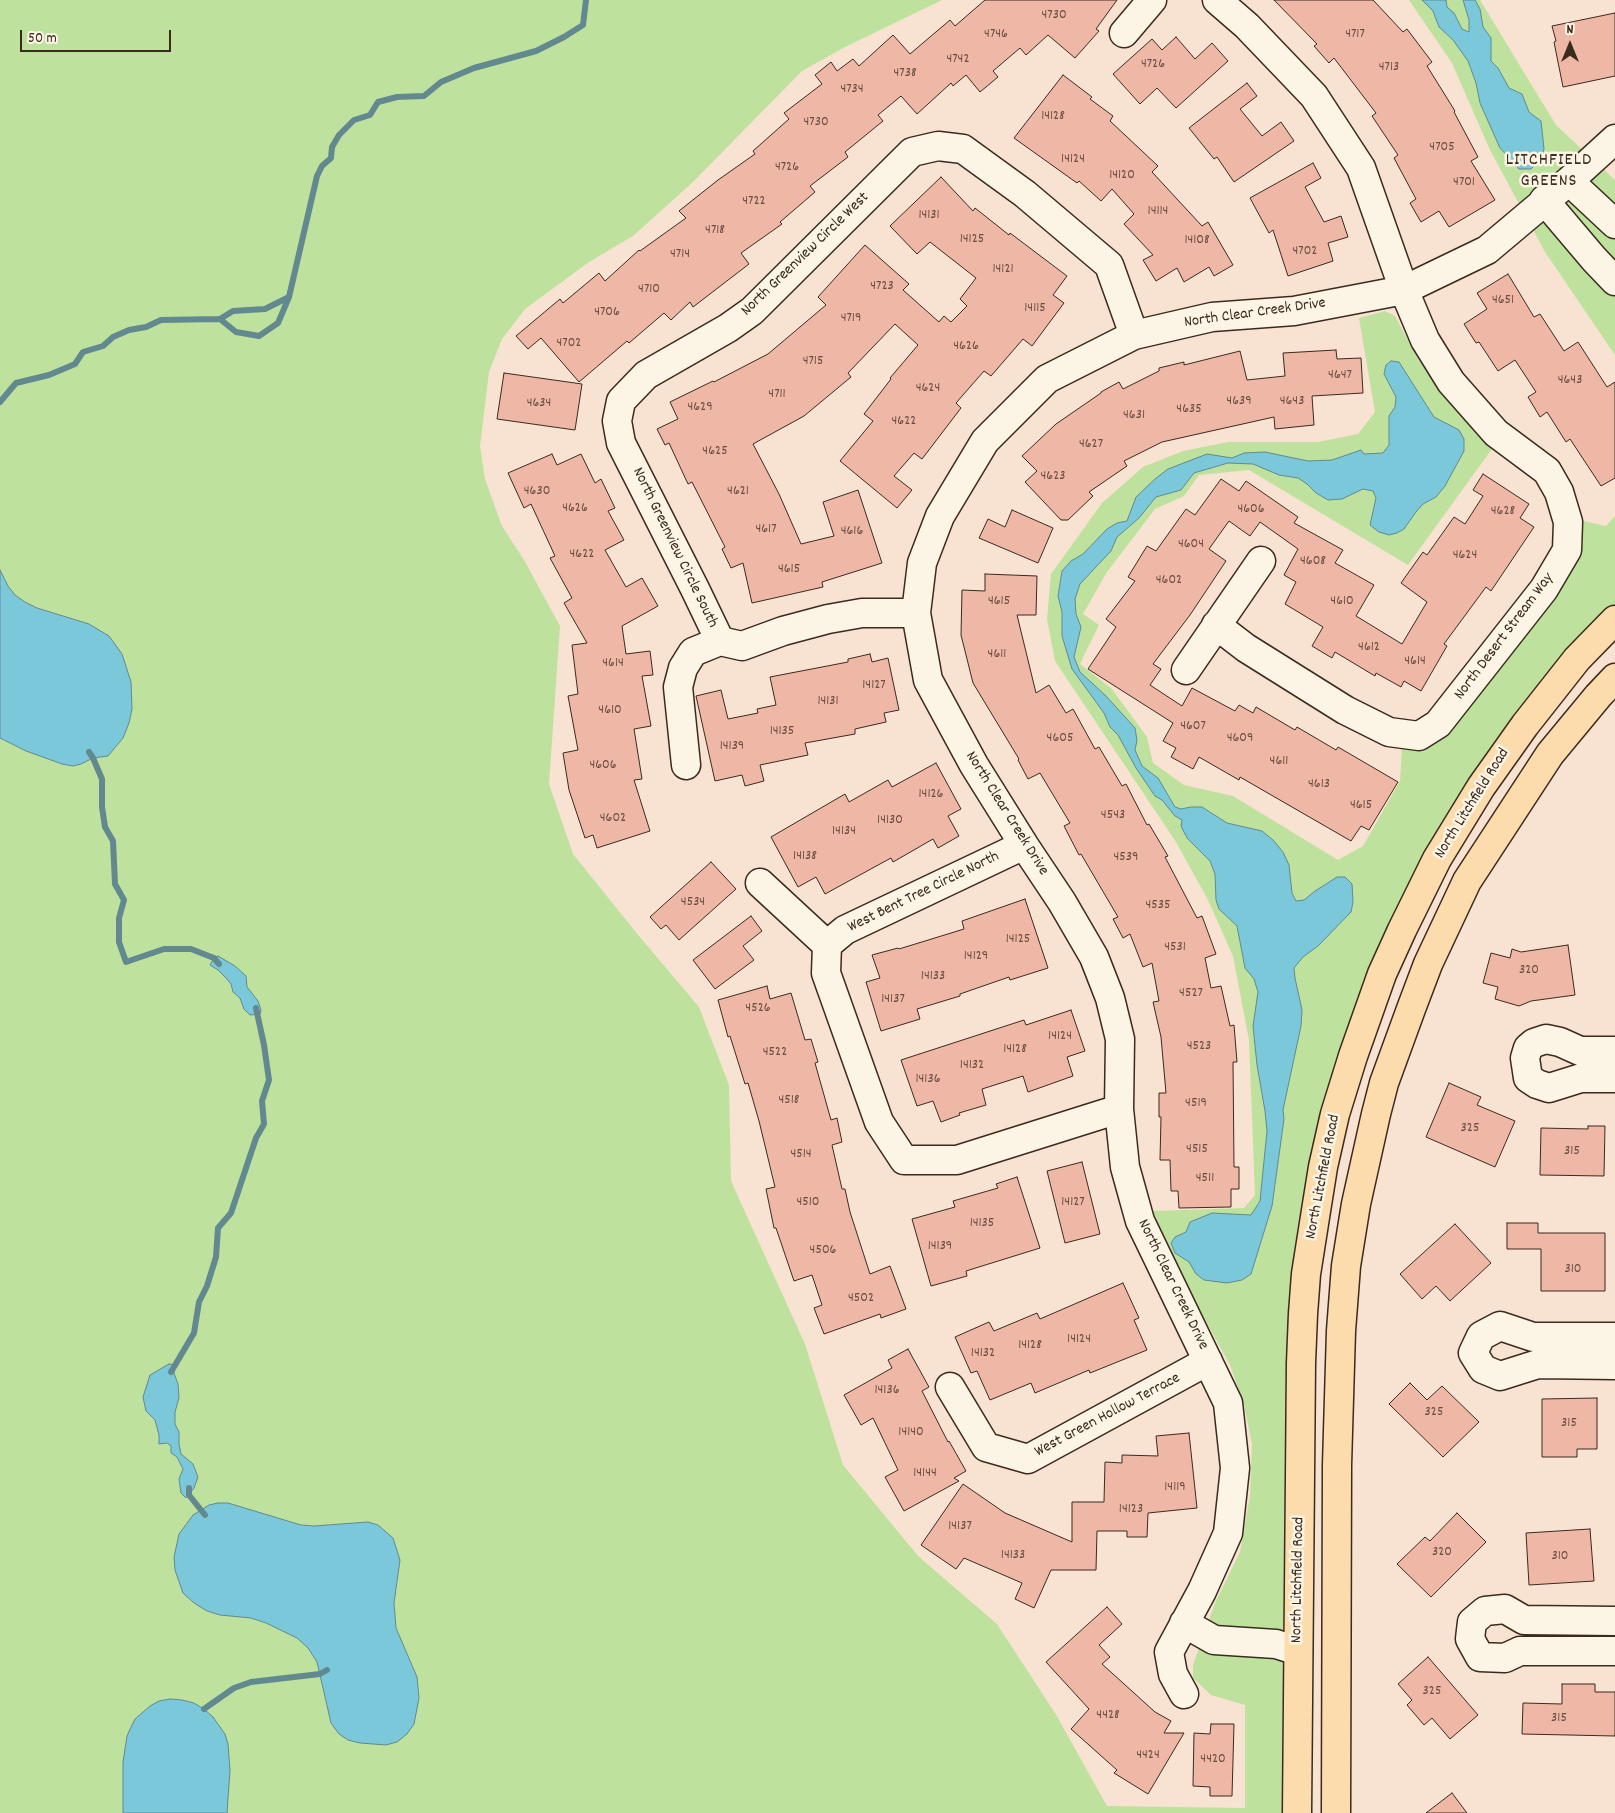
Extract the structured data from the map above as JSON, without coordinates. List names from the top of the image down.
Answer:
{
  "streets": {
    "main road": ["North Litchfield Road"],
    "street": [
      "North Greenview Circle West",
      "North Clear Creek Drive",
      "North Greenview Circle South",
      "North Desert Stream Way",
      "West Bent Tree Circle North",
      "West Green Hollow Terrace"
    ]
  },
  "crossings": [
    ["North Greenview Circle West", "North Clear Creek Drive"],
    ["North Greenview Circle West", "North Greenview Circle South"],
    ["North Clear Creek Drive", "North Desert Stream Way"],
    ["North Clear Creek Drive", "West Bent Tree Circle North"],
    ["North Clear Creek Drive", "West Green Hollow Terrace"]
  ],
  "districts": ["LITCHFIELD GREENS"],
  "house_numbers": [
    "4730",
    "4746",
    "4717",
    "4742",
    "4726",
    "4713",
    "4738",
    "4734",
    "14128",
    "4730",
    "4705",
    "14124",
    "4726",
    "14120",
    "4701",
    "4722",
    "14114",
    "14131",
    "4718",
    "14125",
    "14108",
    "4702",
    "4714",
    "14121",
    "4723",
    "4710",
    "4651",
    "14115",
    "4706",
    "4719",
    "4702",
    "4626",
    "4715",
    "4647",
    "4643",
    "4624",
    "4711",
    "4639",
    "4643",
    "4634",
    "4629",
    "4635",
    "4631",
    "4622",
    "4627",
    "4625",
    "4623",
    "4630",
    "4621",
    "4626",
    "4606",
    "4628",
    "4617",
    "4616",
    "4604",
    "4622",
    "4624",
    "4608",
    "4615",
    "4602",
    "4615",
    "4610",
    "4612",
    "4611",
    "4614",
    "4614",
    "14127",
    "14131",
    "4610",
    "4607",
    "14135",
    "4605",
    "4609",
    "14139",
    "4611",
    "4606",
    "4613",
    "14126",
    "4615",
    "4543",
    "4602",
    "14130",
    "14134",
    "14138",
    "4539",
    "4534",
    "4535",
    "14125",
    "4531",
    "14129",
    "320",
    "14133",
    "4527",
    "14137",
    "4526",
    "14124",
    "4523",
    "14128",
    "4522",
    "14132",
    "14136",
    "4518",
    "4519",
    "325",
    "4515",
    "315",
    "4514",
    "4511",
    "4510",
    "14127",
    "14135",
    "14139",
    "4506",
    "310",
    "4502",
    "14124",
    "14128",
    "14132",
    "14136",
    "325",
    "315",
    "14140",
    "14144",
    "14119",
    "14123",
    "14137",
    "320",
    "14133",
    "310",
    "325",
    "4428",
    "315",
    "4424",
    "4420"
  ],
  "scale_bar": "50 m",
  "north": "top"
}
